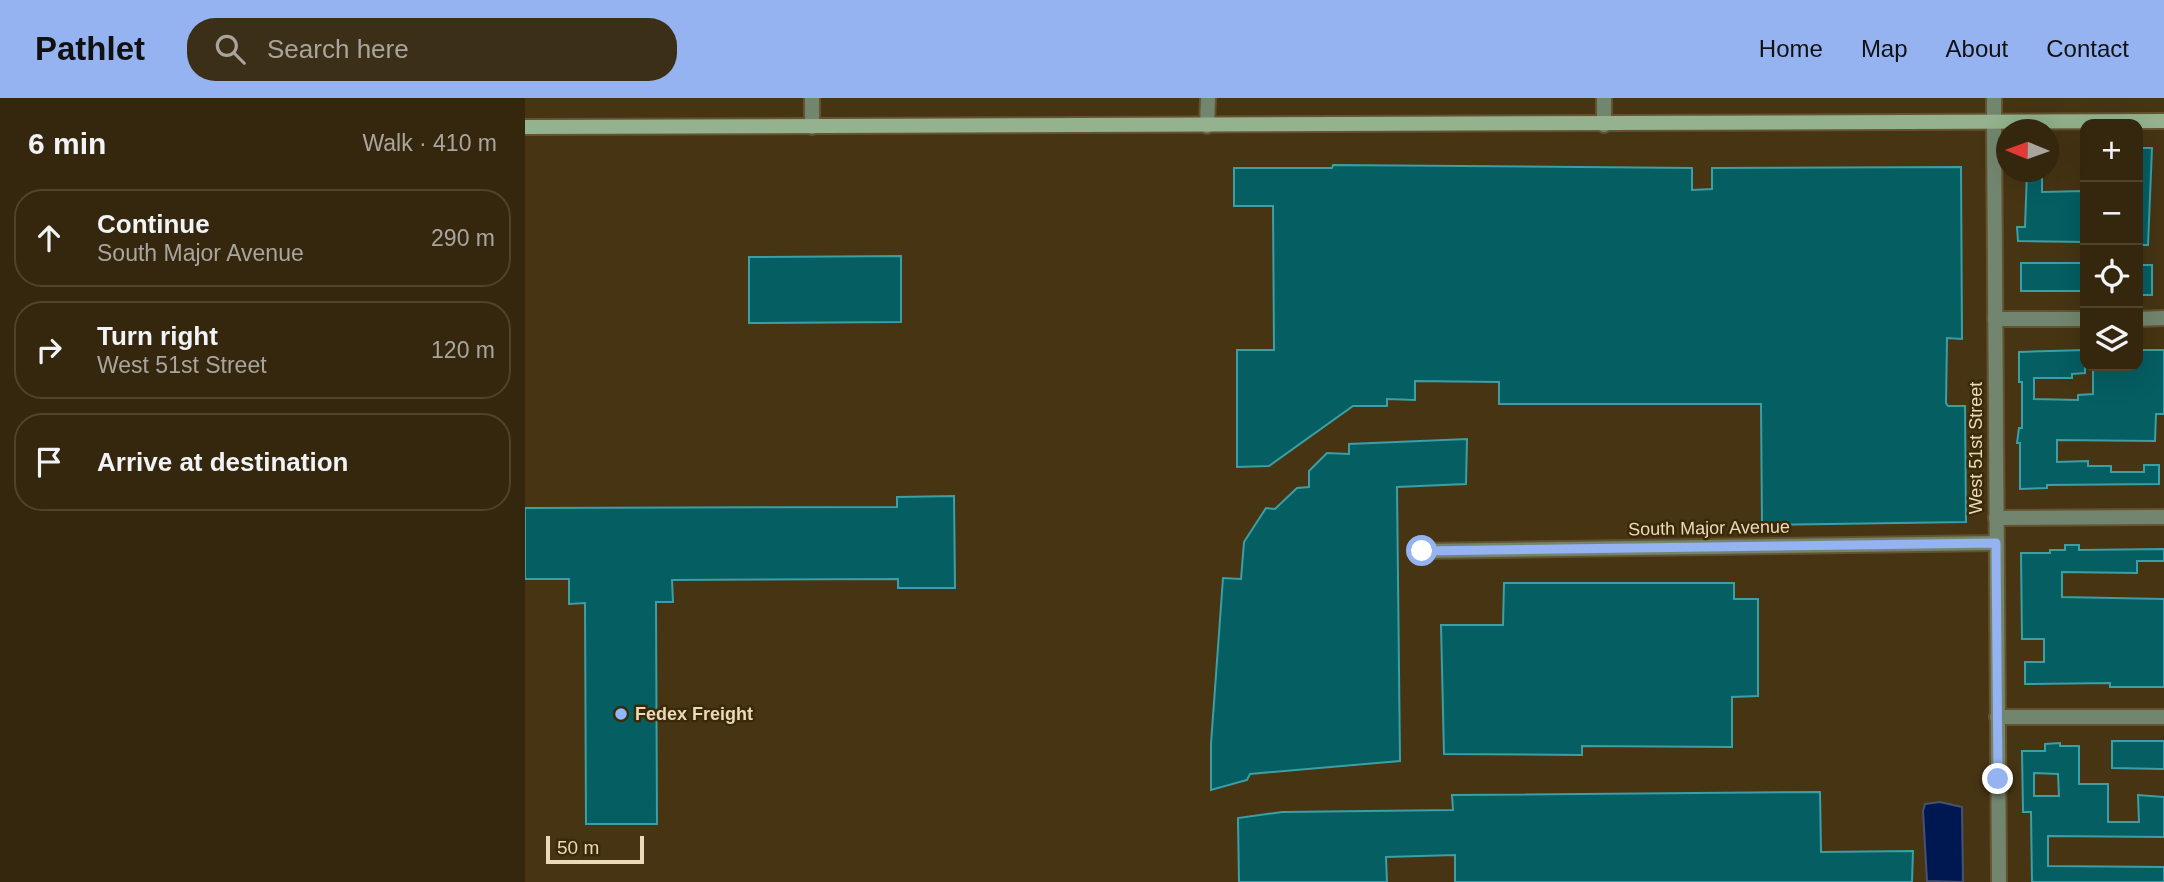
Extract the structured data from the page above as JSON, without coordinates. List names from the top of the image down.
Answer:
{
  "streets": {
    "street": ["West 51st Street", "South Major Avenue"]
  },
  "crossings": [
    ["West 51st Street", "South Major Avenue"]
  ],
  "places": ["Fedex Freight"],
  "scale_bar": "50 m",
  "north": "left",
  "page": {
    "header": "Pathlet",
    "search": "Search here",
    "nav": [
      "Home",
      "Map",
      "About",
      "Contact"
    ],
    "heading": ["6 min", "Walk · 410 m"],
    "map_buttons": ["+", "−"],
    "list": [
      ["Continue", "South Major Avenue", "290 m"],
      ["Turn right", "West 51st Street", "120 m"],
      "Arrive at destination"
    ],
    "scale": "50 m"
  }
}
